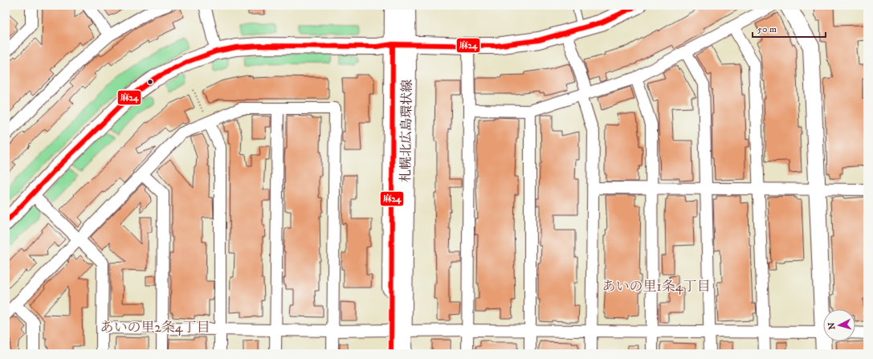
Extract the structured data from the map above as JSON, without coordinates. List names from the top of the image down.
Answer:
{
  "streets": {
    "main road": ["札幌北広島環状線"]
  },
  "districts": ["あいの里1条4丁目", "あいの里2条4丁目"],
  "lines": ["transit line 麻24"],
  "scale_bar": "50 m",
  "north": "left"
}
